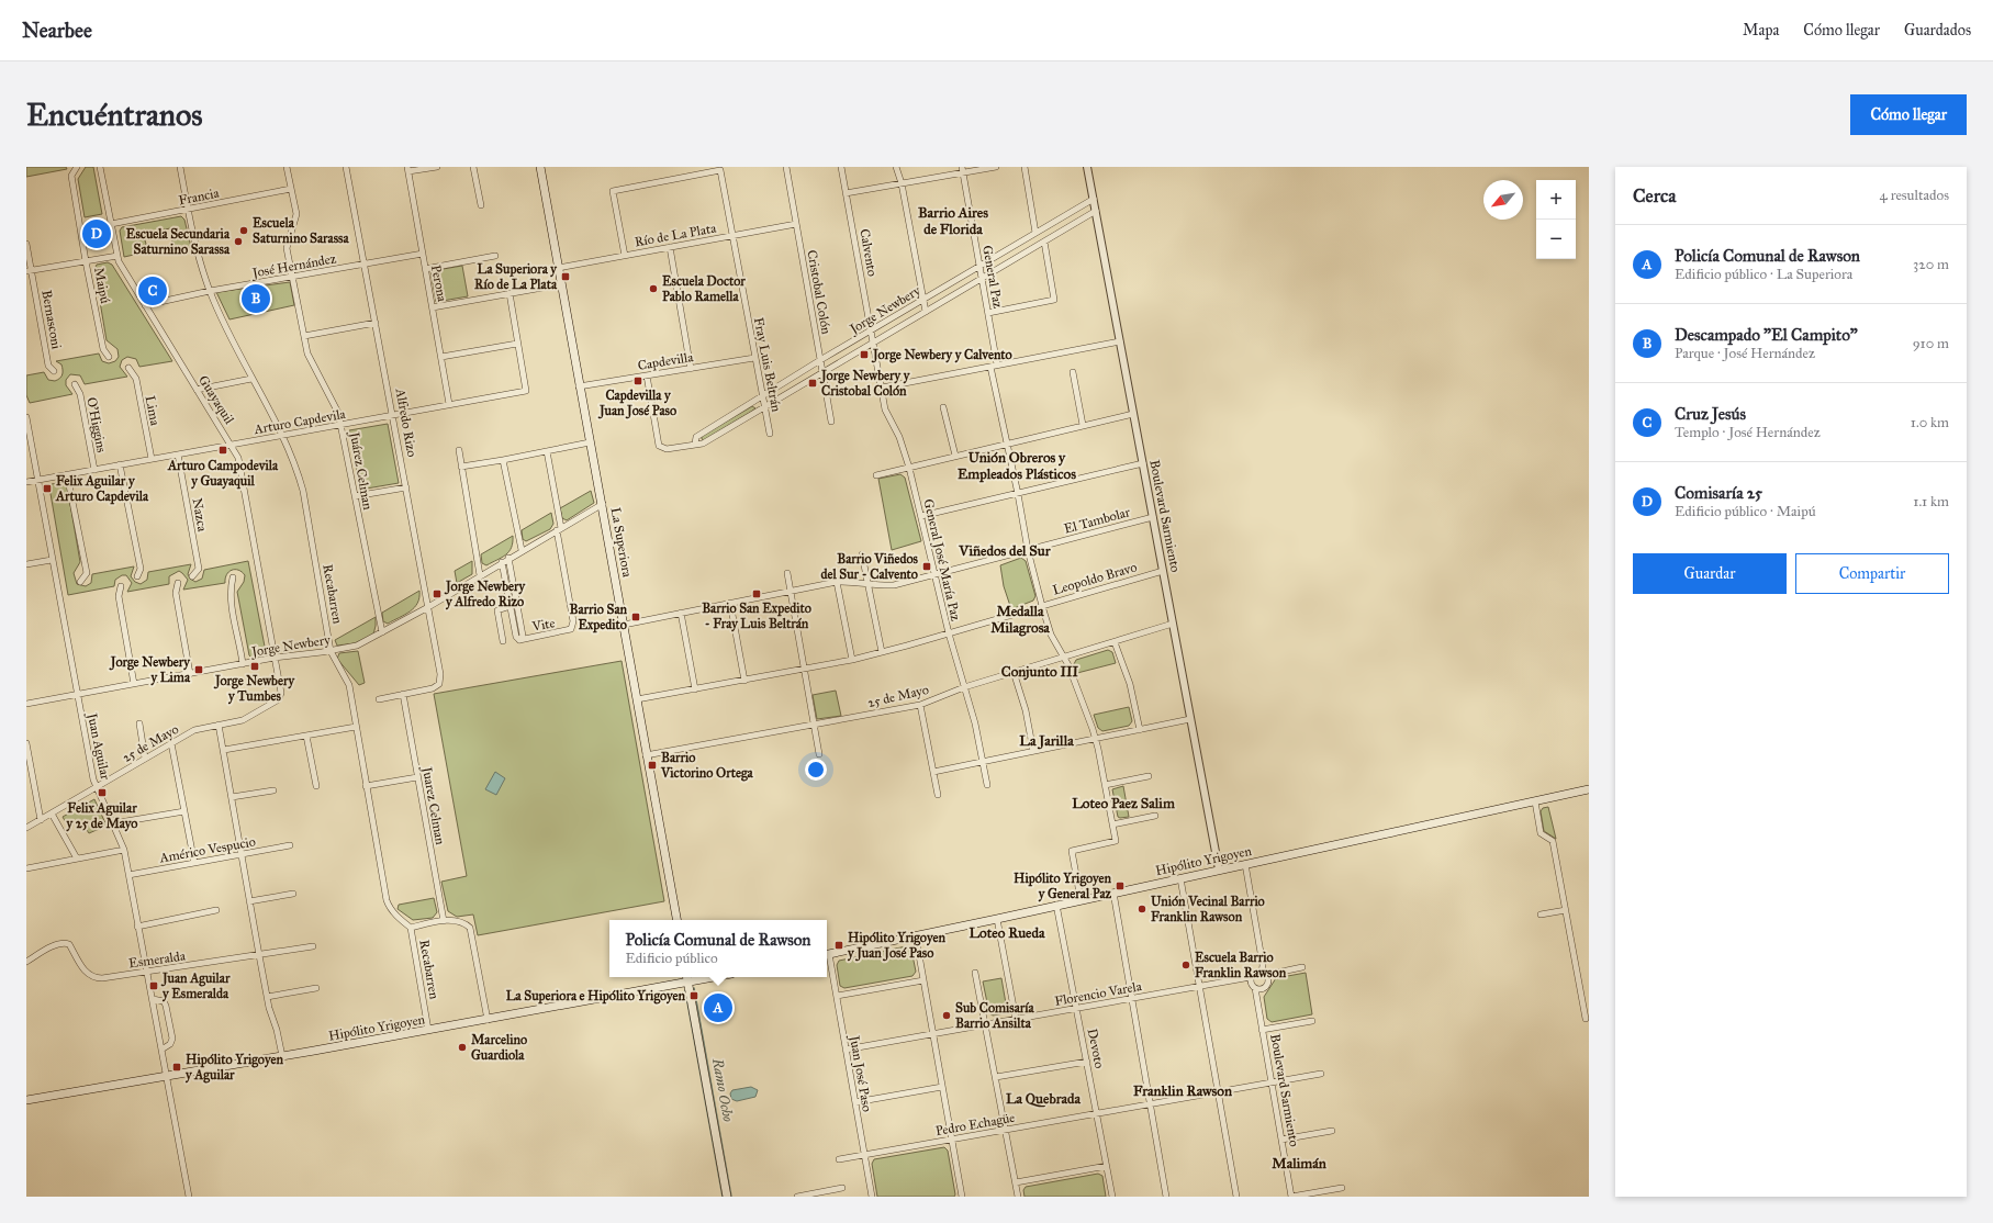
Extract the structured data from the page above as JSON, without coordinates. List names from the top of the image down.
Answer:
{
  "streets": {
    "main road": ["La Superiora", "Hipólito Yrigoyen"],
    "street": [
      "Francia",
      "Río de La Plata",
      "Calvento",
      "José Hernández",
      "General Paz",
      "Perona",
      "Maipú",
      "Cristobal Colón",
      "Jorge Newbery",
      "Bernasconi",
      "Capdevilla",
      "Fray Luis Beltrán",
      "Guayaquil",
      "Lima",
      "Arturo Capdevila",
      "Alfredo Rizo",
      "O'Higgins",
      "Juárez Celman",
      "Nazca",
      "Boulevard Sarmiento",
      "El Tambolar",
      "General José María Paz",
      "Leopoldo Bravo",
      "Recabarren",
      "Vite",
      "25 de Mayo",
      "Juan Aguilar",
      "Juarez Celman",
      "Américo Vespucio",
      "Esmeralda",
      "Florencio Varela",
      "Devoto",
      "Juan José Paso",
      "Pedro Echagüe"
    ]
  },
  "crossings": [
    ["Francia", "Guayaquil"],
    ["Francia", "Juárez Celman"],
    ["Francia", "Recabarren"],
    ["Río de La Plata", "Cristobal Colón"],
    ["Río de La Plata", "Fray Luis Beltrán"],
    ["Río de La Plata", "La Superiora"],
    ["Calvento", "Jorge Newbery"],
    ["Calvento", "General José María Paz"],
    ["José Hernández", "Perona"],
    ["José Hernández", "Guayaquil"],
    ["José Hernández", "Alfredo Rizo"],
    ["José Hernández", "Juárez Celman"],
    ["José Hernández", "Recabarren"],
    ["General Paz", "Jorge Newbery"],
    ["Perona", "Arturo Capdevila"],
    ["Cristobal Colón", "Jorge Newbery"],
    ["Jorge Newbery", "Capdevilla"],
    ["Jorge Newbery", "Fray Luis Beltrán"],
    ["Jorge Newbery", "Guayaquil"],
    ["Jorge Newbery", "Alfredo Rizo"],
    ["Jorge Newbery", "Juárez Celman"],
    ["Jorge Newbery", "Boulevard Sarmiento"],
    ["Jorge Newbery", "La Superiora"],
    ["Jorge Newbery", "General José María Paz"],
    ["Jorge Newbery", "Recabarren"],
    ["Jorge Newbery", "Vite"],
    ["Jorge Newbery", "Juan Aguilar"],
    ["Capdevilla", "Fray Luis Beltrán"],
    ["Capdevilla", "La Superiora"],
    ["Guayaquil", "Arturo Capdevila"],
    ["Guayaquil", "25 de Mayo"],
    ["Lima", "Arturo Capdevila"],
    ["Arturo Capdevila", "Alfredo Rizo"],
    ["Arturo Capdevila", "O'Higgins"],
    ["Arturo Capdevila", "Juárez Celman"],
    ["Arturo Capdevila", "Nazca"],
    ["Arturo Capdevila", "Recabarren"],
    ["Arturo Capdevila", "Juan Aguilar"],
    ["Alfredo Rizo", "Juarez Celman"],
    ["Boulevard Sarmiento", "El Tambolar"],
    ["Boulevard Sarmiento", "Leopoldo Bravo"],
    ["Boulevard Sarmiento", "25 de Mayo"],
    ["Boulevard Sarmiento", "Hipólito Yrigoyen"],
    ["Boulevard Sarmiento", "Florencio Varela"],
    ["Boulevard Sarmiento", "Pedro Echagüe"],
    ["El Tambolar", "La Superiora"],
    ["El Tambolar", "General José María Paz"],
    ["La Superiora", "Leopoldo Bravo"],
    ["La Superiora", "25 de Mayo"],
    ["General José María Paz", "Leopoldo Bravo"],
    ["General José María Paz", "25 de Mayo"],
    ["Recabarren", "Hipólito Yrigoyen"],
    ["25 de Mayo", "Juan Aguilar"],
    ["Juan Aguilar", "Américo Vespucio"],
    ["Juan Aguilar", "Hipólito Yrigoyen"],
    ["Juan Aguilar", "Esmeralda"],
    ["Hipólito Yrigoyen", "Devoto"],
    ["Florencio Varela", "Devoto"],
    ["Florencio Varela", "Juan José Paso"],
    ["Devoto", "Pedro Echagüe"],
    ["Juan José Paso", "Pedro Echagüe"]
  ],
  "districts": [
    "Barrio Aires de Florida",
    "Unión Obreros y Empleados Plásticos",
    "Viñedos del Sur",
    "Medalla Milagrosa",
    "Conjunto III",
    "La Jarilla",
    "Loteo Paez Salim",
    "Loteo Rueda",
    "Franklin Rawson",
    "La Quebrada",
    "Malimán"
  ],
  "water": ["Ramo Ocho"],
  "places": {
    "other": [
      "Escuela Saturnino Sarassa",
      "Escuela Secundaria Saturnino Sarassa",
      "Escuela Doctor Pablo Ramella",
      "Unión Vecinal Barrio Franklin Rawson",
      "Escuela Barrio Franklin Rawson",
      "Sub Comisaría Barrio Ansilta",
      "Marcelino Guardiola"
    ],
    "transit": [
      "La Superiora y Río de La Plata",
      "Jorge Newbery y Calvento",
      "Capdevilla y Juan José Paso",
      "Jorge Newbery y Cristobal Colón",
      "Arturo Campodevila y Guayaquil",
      "Felix Aguilar y Arturo Capdevila",
      "Barrio Viñedos del Sur - Calvento",
      "Jorge Newbery y Alfredo Rizo",
      "Barrio San Expedito - Fray Luis Beltrán",
      "Barrio San Expedito",
      "Jorge Newbery y Tumbes",
      "Jorge Newbery y Lima",
      "Barrio Victorino Ortega",
      "Felix Aguilar y 25 de Mayo",
      "Hipólito Yrigoyen y General Paz",
      "Hipólito Yrigoyen y Juan José Paso",
      "Juan Aguilar y Esmeralda",
      "La Superiora e Hipólito Yrigoyen",
      "Hipólito Yrigoyen y Aguilar"
    ]
  },
  "north": "bottom left",
  "page": {
    "header": "Nearbee",
    "nav": ["Mapa", "Cómo llegar", "Guardados"],
    "buttons": [
      "Cómo llegar",
      ["Guardar", "Compartir"]
    ],
    "title": "Encuéntranos",
    "heading": ["Cerca", "4 resultados"],
    "map_buttons": ["+", "−"],
    "pins": [
      "D",
      "C",
      "B",
      "A"
    ],
    "list": [
      {
        "mark": "A",
        "name": "Policía Comunal de Rawson",
        "note": "Edificio público · La Superiora",
        "value": "320 m"
      },
      {
        "mark": "B",
        "name": "Descampado \"El Campito\"",
        "note": "Parque · José Hernández",
        "value": "910 m"
      },
      {
        "mark": "C",
        "name": "Cruz Jesús",
        "note": "Templo · José Hernández",
        "value": "1.0 km"
      },
      {
        "mark": "D",
        "name": "Comisaría 25",
        "note": "Edificio público · Maipú",
        "value": "1.1 km"
      }
    ],
    "popup": ["Policía Comunal de Rawson", "Edificio público"]
  }
}
